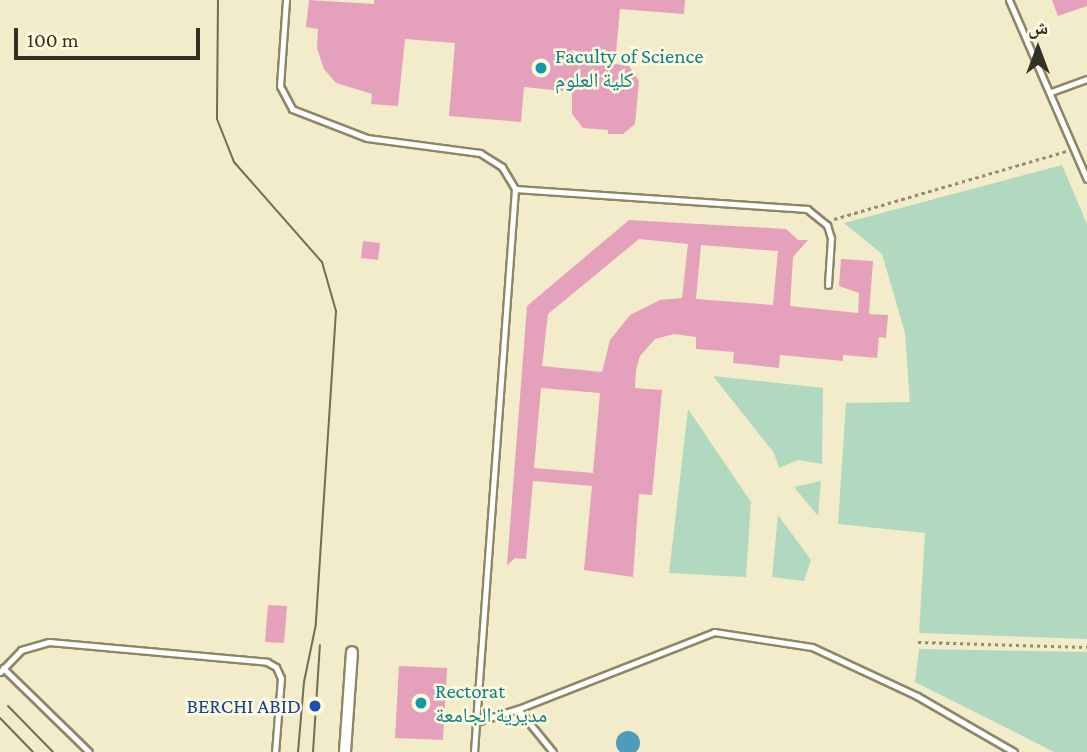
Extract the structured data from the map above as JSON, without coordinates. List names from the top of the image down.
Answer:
{
  "places": ["Faculty of Science كلية العلوم", "Rectorat مديرية الجامعة", "BERCHI ABID"],
  "scale_bar": "100 m",
  "north": "top"
}
